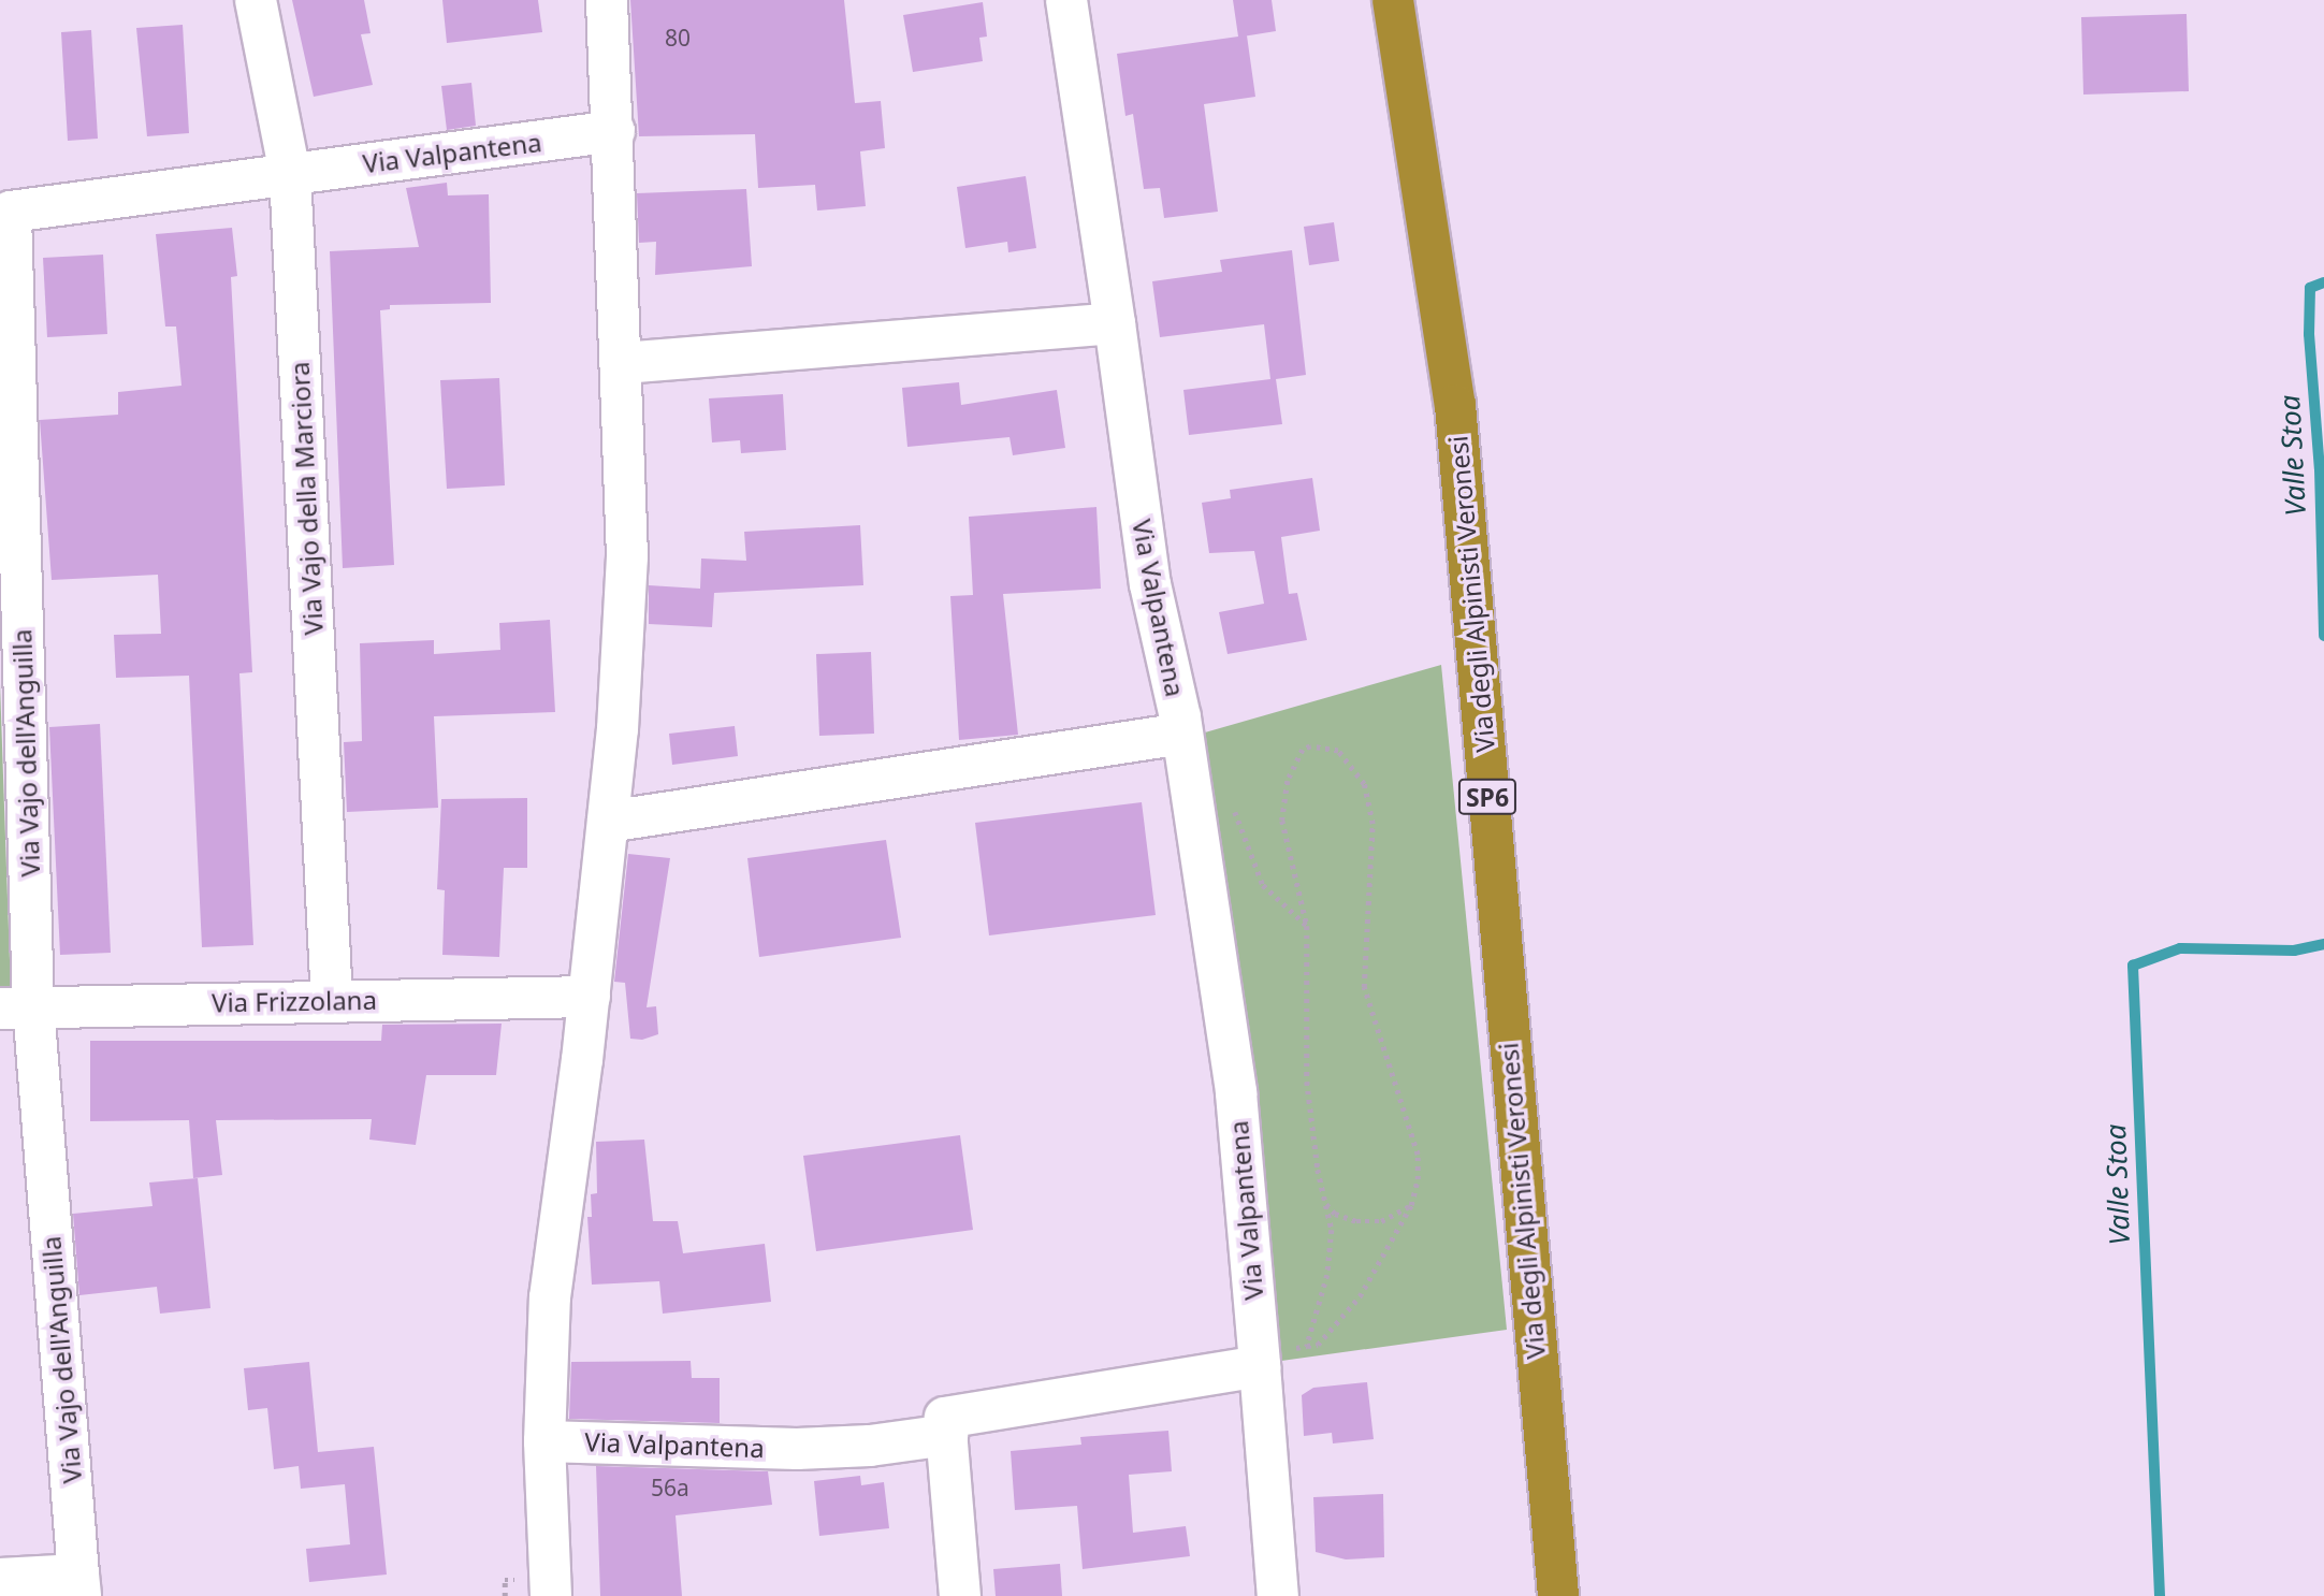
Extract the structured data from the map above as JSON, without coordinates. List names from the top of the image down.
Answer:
{
  "streets": {
    "highway": ["Via degli Alpinisti Veronesi", "SP6"],
    "street": [
      "Via Valpantena",
      "Via Vajo della Marciora",
      "Via Vajo dell'Anguilla",
      "Via Frizzolana"
    ]
  },
  "crossings": [
    ["Via Valpantena", "Via Vajo della Marciora"],
    ["Via Valpantena", "Via Vajo dell'Anguilla"],
    ["Via Valpantena", "Via Frizzolana"],
    ["Via Vajo della Marciora", "Via Vajo dell'Anguilla"],
    ["Via Vajo della Marciora", "Via Frizzolana"],
    ["Via Vajo dell'Anguilla", "Via Frizzolana"]
  ],
  "water": ["Valle Stoa"],
  "house_numbers": ["80", "56a"]
}
